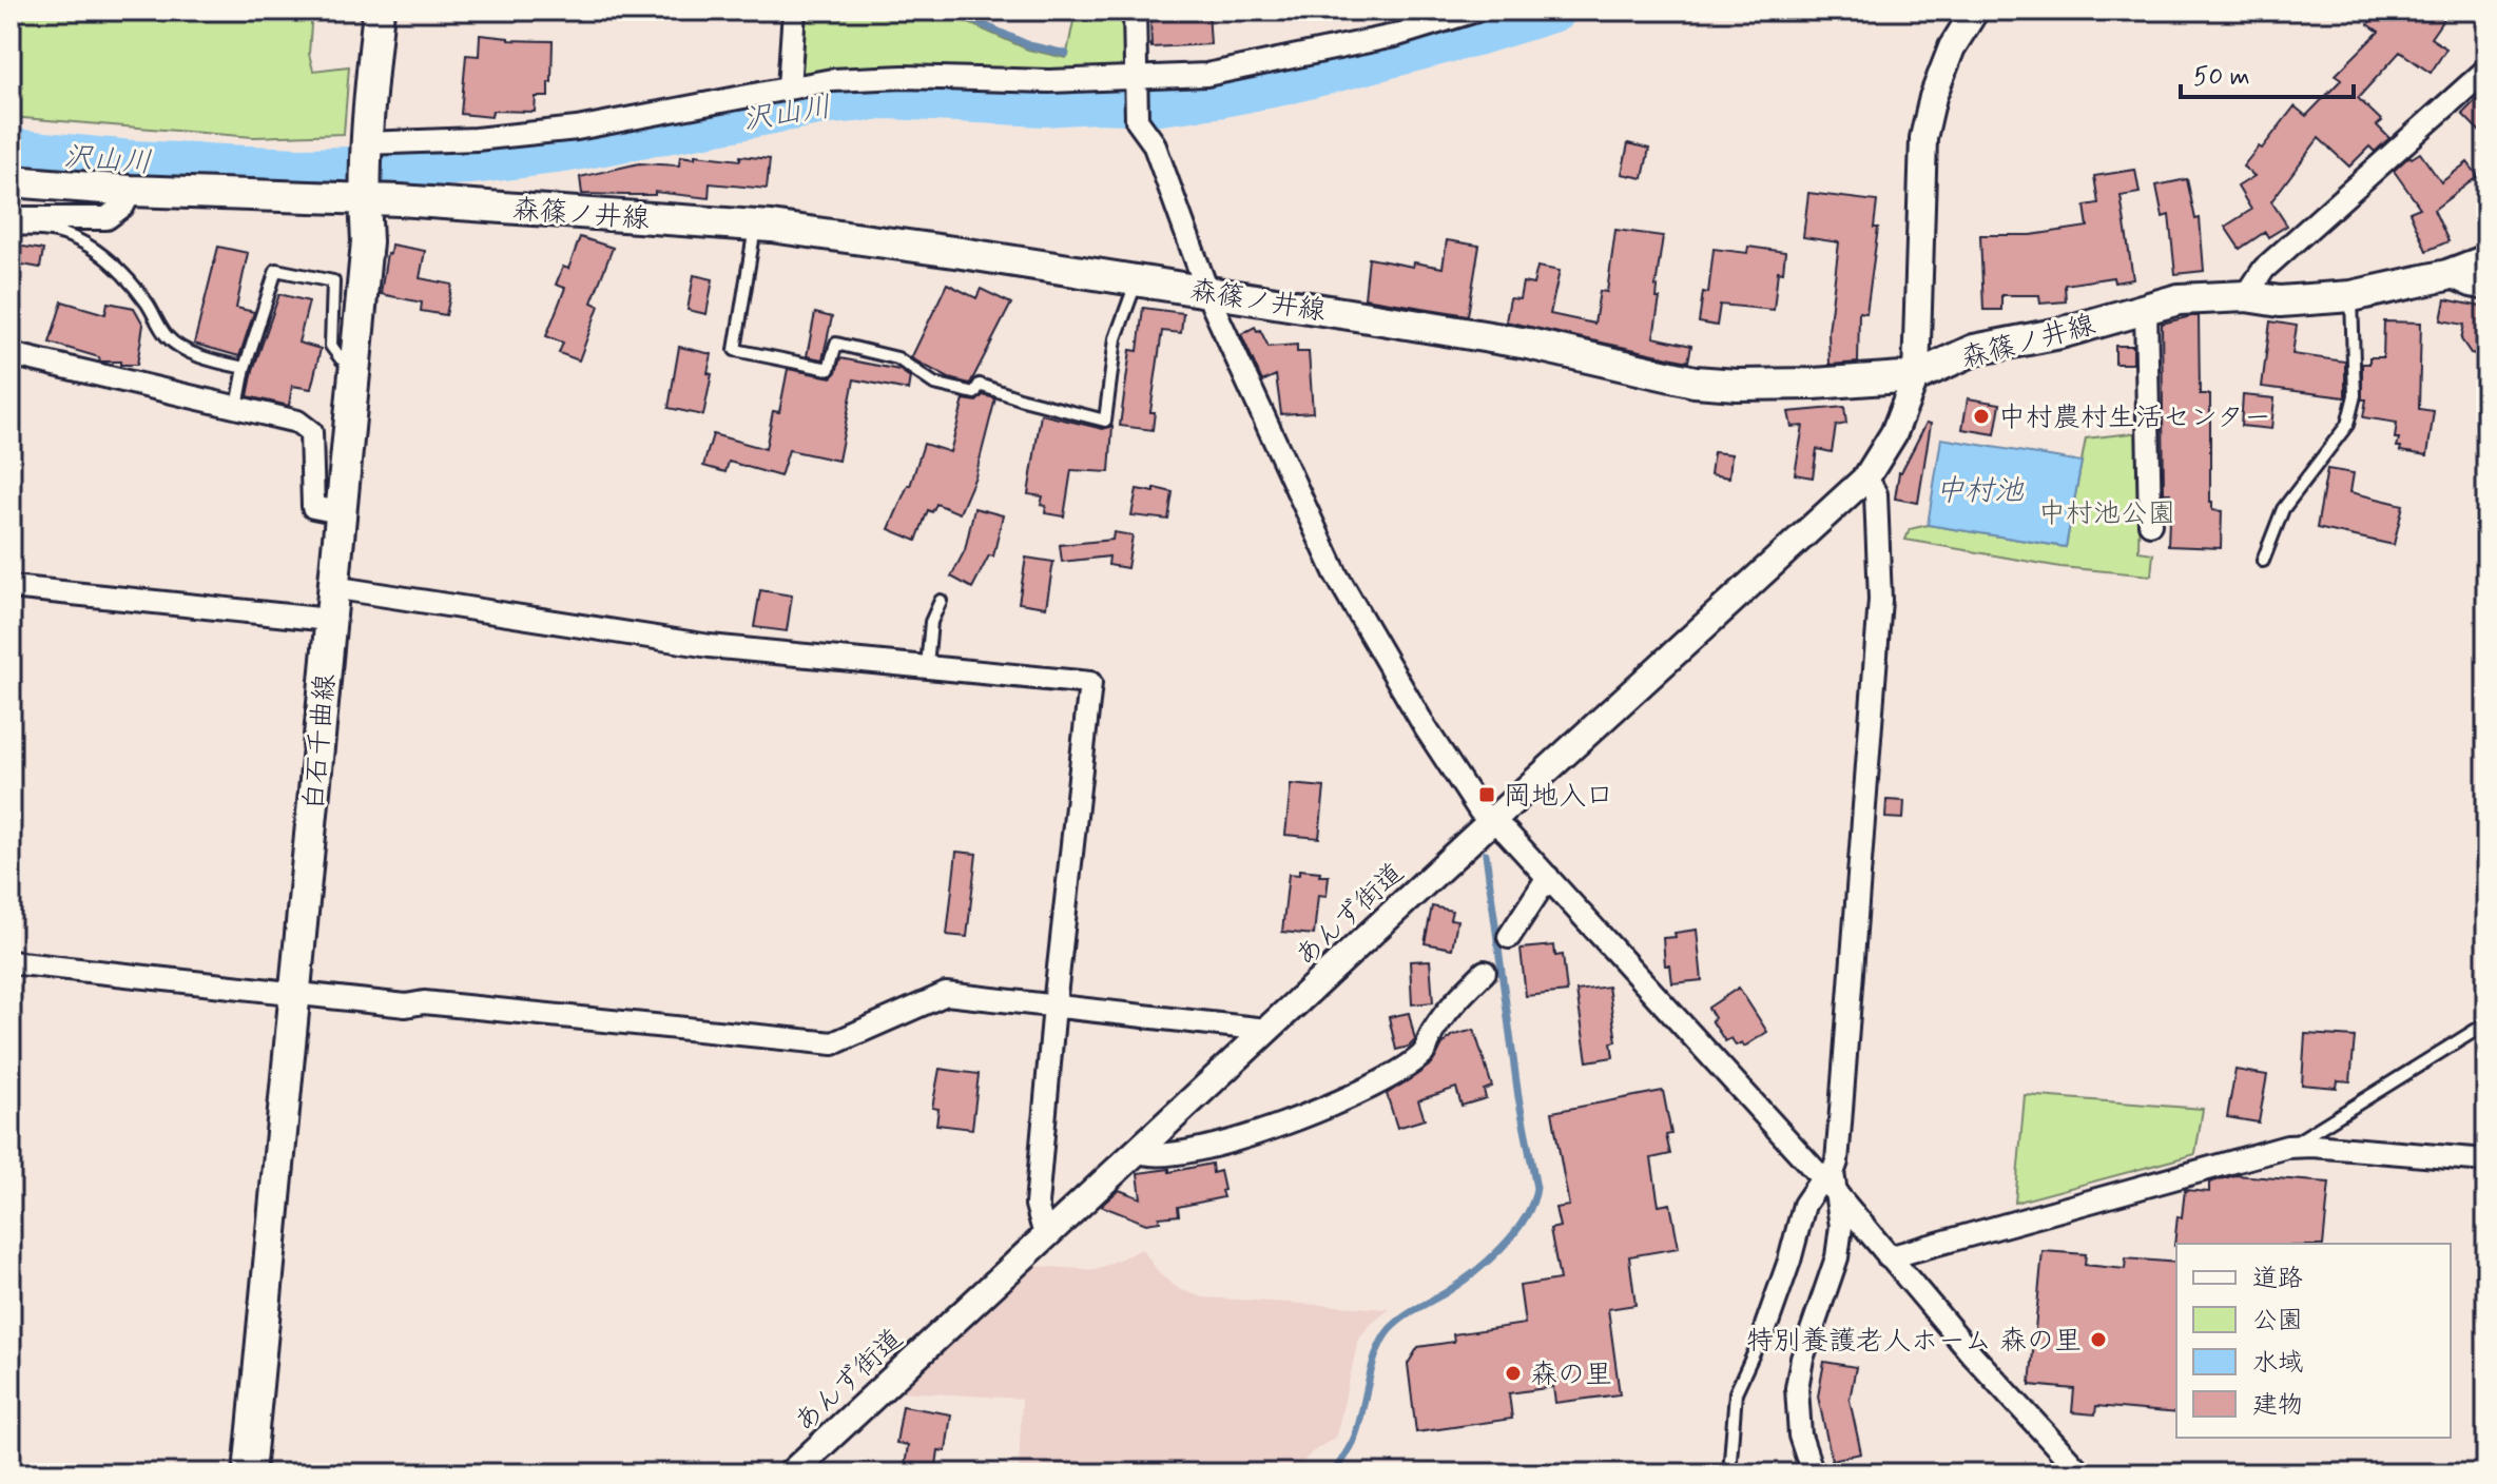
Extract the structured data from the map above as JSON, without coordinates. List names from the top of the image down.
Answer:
{
  "streets": {
    "main road": ["森篠ノ井線", "白石千曲線"],
    "street": ["あんず街道"]
  },
  "crossings": [
    ["森篠ノ井線", "白石千曲線"],
    ["森篠ノ井線", "あんず街道"]
  ],
  "water": ["沢山川", "中村池"],
  "parks": ["中村池公園"],
  "places": {
    "other": ["中村農村生活センター", "特別養護老人ホーム 森の里", "森の里"],
    "transit": ["岡地入口"]
  },
  "legend": [
    "道路",
    "公園",
    "水域",
    "建物"
  ],
  "scale_bar": "50 m"
}
